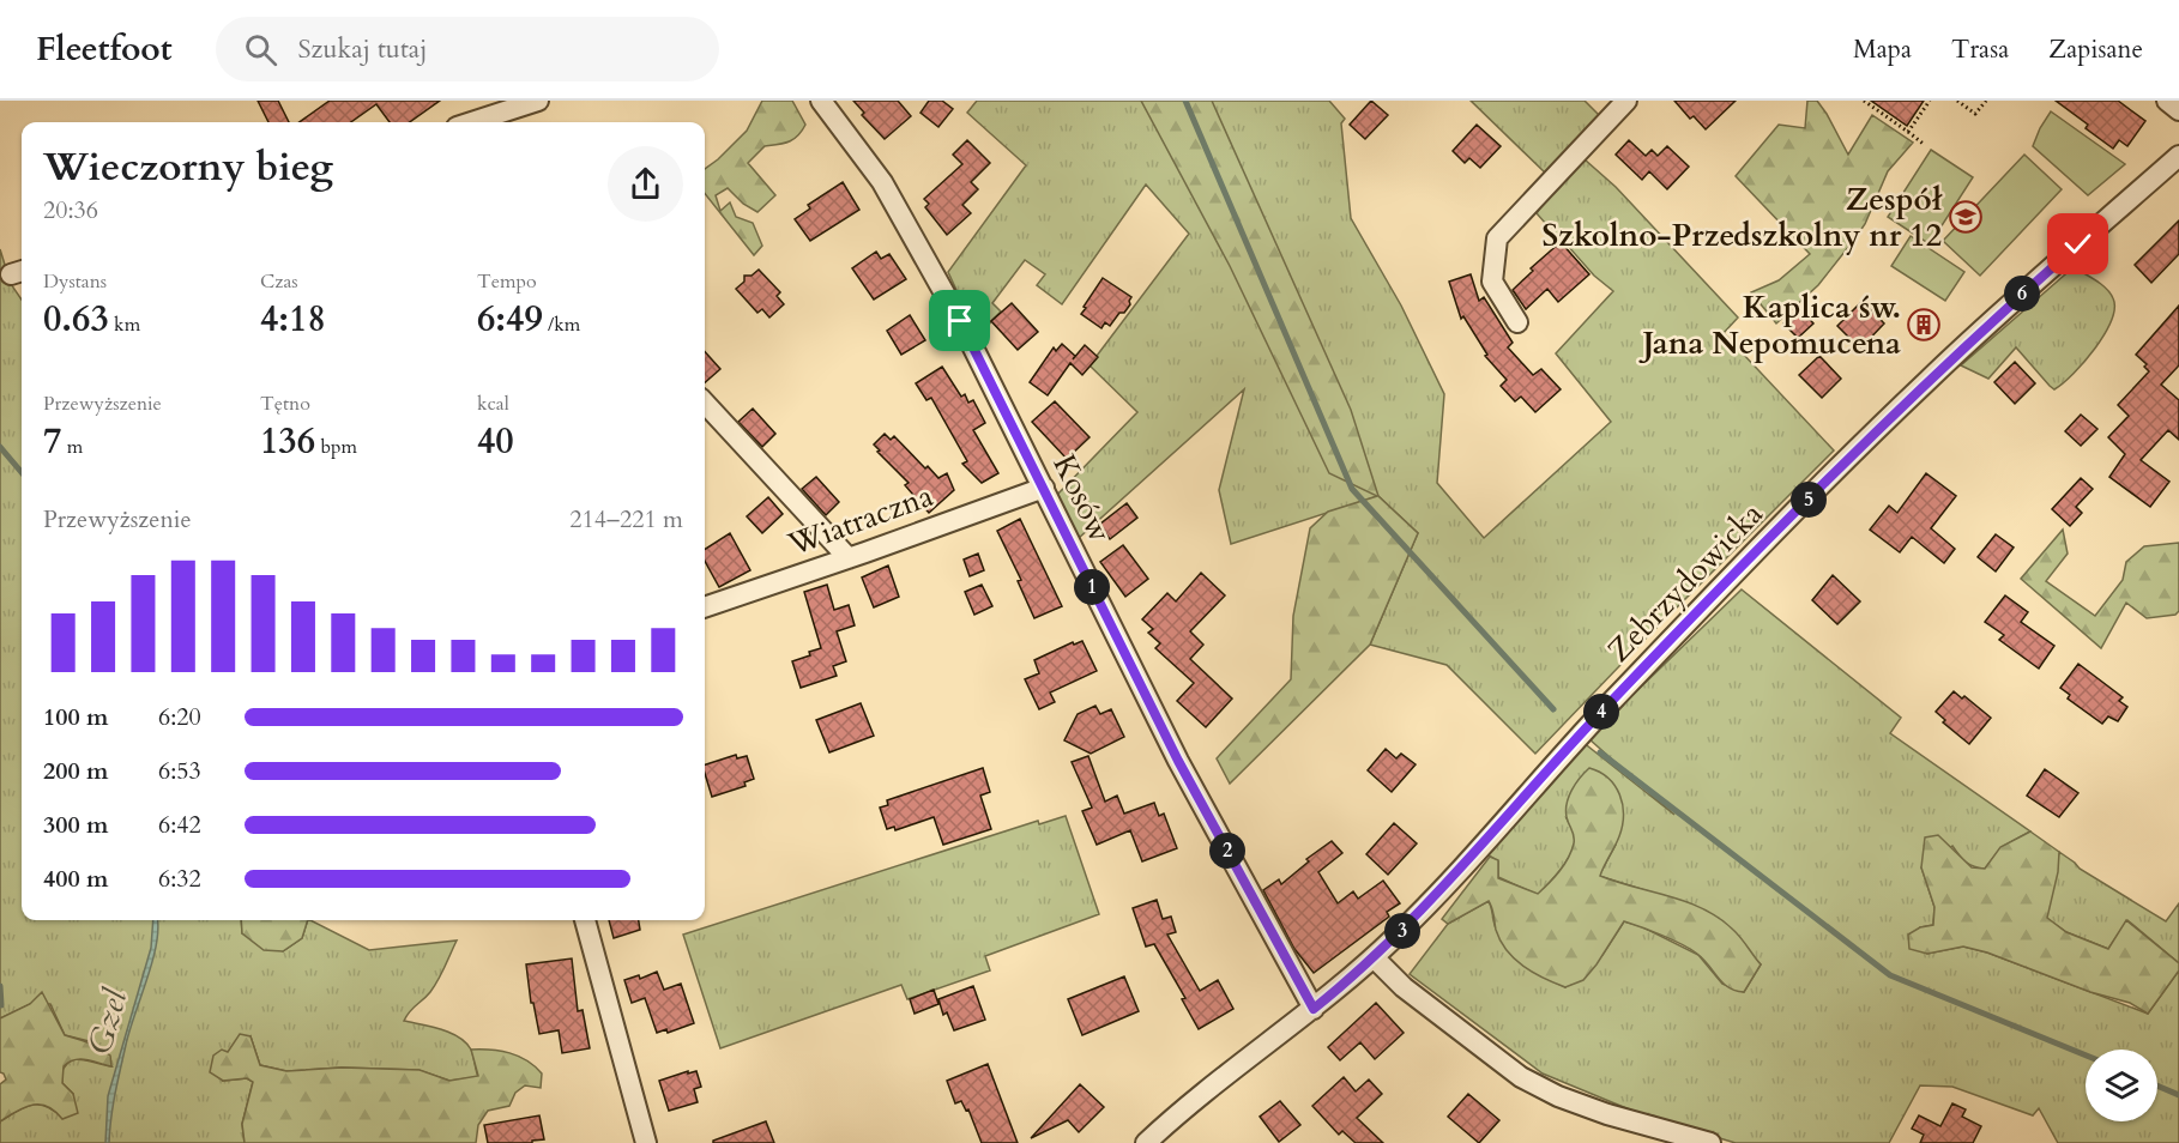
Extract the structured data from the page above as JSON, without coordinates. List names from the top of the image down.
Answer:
{
  "streets": {
    "street": ["Kosów", "Wiatraczna", "Zebrzydowicka"]
  },
  "crossings": [
    ["Kosów", "Wiatraczna"],
    ["Kosów", "Zebrzydowicka"]
  ],
  "water": ["Gzel"],
  "places": {
    "school or university": ["Zespół Szkolno-Przedszkolny nr 12"],
    "building": ["Kaplica św. Jana Nepomucena"]
  },
  "page": {
    "header": "Fleetfoot",
    "search": "Szukaj tutaj",
    "nav": ["Mapa", "Trasa", "Zapisane"],
    "heading": ["Wieczorny bieg", "20:36"],
    "stats": [
      ["Dystans", "0.63 km"],
      ["Czas", "4:18"],
      ["Tempo", "6:49 /km"],
      ["Przewyższenie", "7 m"],
      ["Tętno", "136 bpm"],
      ["kcal", "40"]
    ],
    "pins": [
      "6",
      "5",
      "1",
      "4",
      "2",
      "3"
    ],
    "chart": ["Przewyższenie", "214–221 m"],
    "list": [
      {
        "name": "100 m",
        "note": "6:20"
      },
      {
        "name": "200 m",
        "note": "6:53"
      },
      {
        "name": "300 m",
        "note": "6:42"
      },
      {
        "name": "400 m",
        "note": "6:32"
      }
    ]
  }
}
